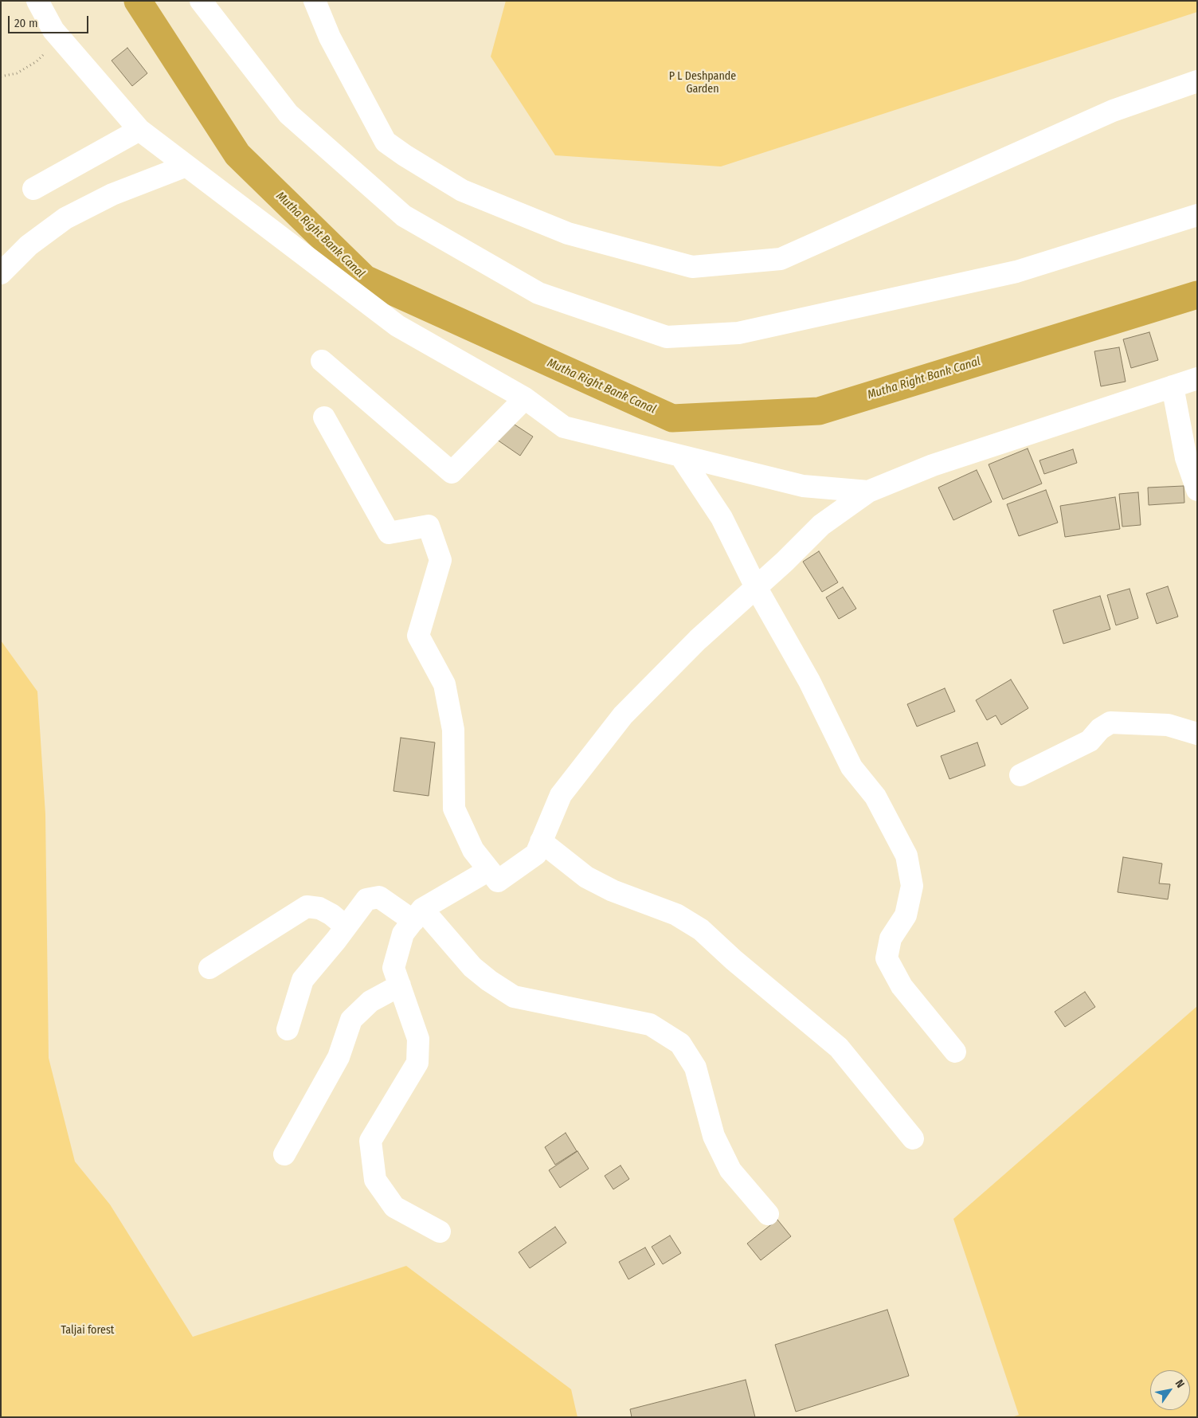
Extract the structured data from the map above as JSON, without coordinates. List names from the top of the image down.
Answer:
{
  "water": ["Mutha Right Bank Canal"],
  "parks": ["P L Deshpande Garden", "Taljai forest"],
  "scale_bar": "20 m",
  "north": "top right"
}
